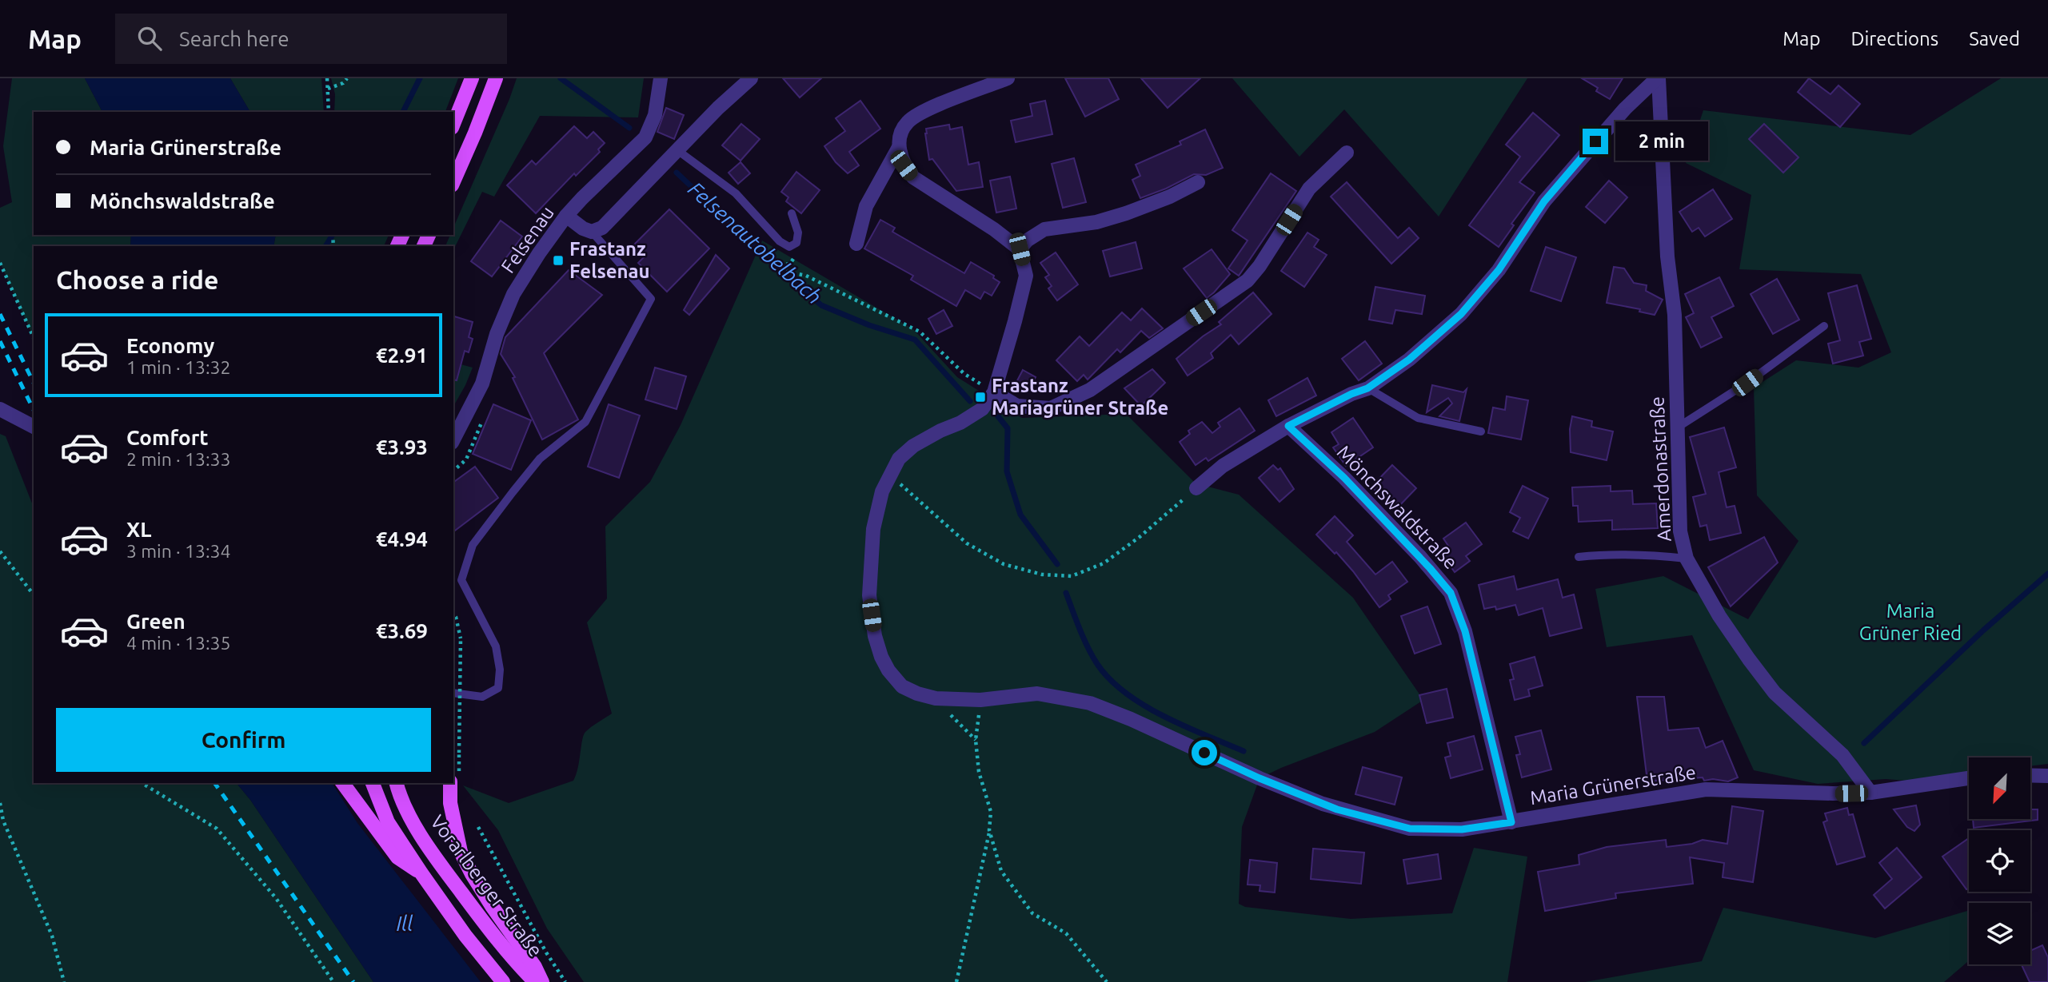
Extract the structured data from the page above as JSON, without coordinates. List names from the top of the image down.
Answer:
{
  "streets": {
    "main road": ["Vorarlberger Straße"],
    "street": [
      "Felsenau",
      "Amerdonastraße",
      "Mönchswaldstraße",
      "Maria Grünerstraße"
    ]
  },
  "crossings": [
    ["Amerdonastraße", "Maria Grünerstraße"],
    ["Mönchswaldstraße", "Maria Grünerstraße"]
  ],
  "water": ["Felsenautobelbach", "Ill"],
  "parks": ["Maria Grüner Ried"],
  "places": {
    "transit": ["Frastanz Felsenau", "Frastanz Mariagrüner Straße"]
  },
  "north": "bottom left",
  "page": {
    "header": "Map",
    "search": "Search here",
    "nav": ["Map", "Directions", "Saved"],
    "banner": ["Maria Grünerstraße", "Mönchswaldstraße"],
    "bubble": "2 min",
    "heading": "Choose a ride",
    "list": [
      {
        "name": "Economy",
        "note": "1 min · 13:32",
        "value": "€2.91"
      },
      {
        "name": "Comfort",
        "note": "2 min · 13:33",
        "value": "€3.93"
      },
      {
        "name": "XL",
        "note": "3 min · 13:34",
        "value": "€4.94"
      },
      {
        "name": "Green",
        "note": "4 min · 13:35",
        "value": "€3.69"
      }
    ],
    "buttons": "Confirm"
  }
}
